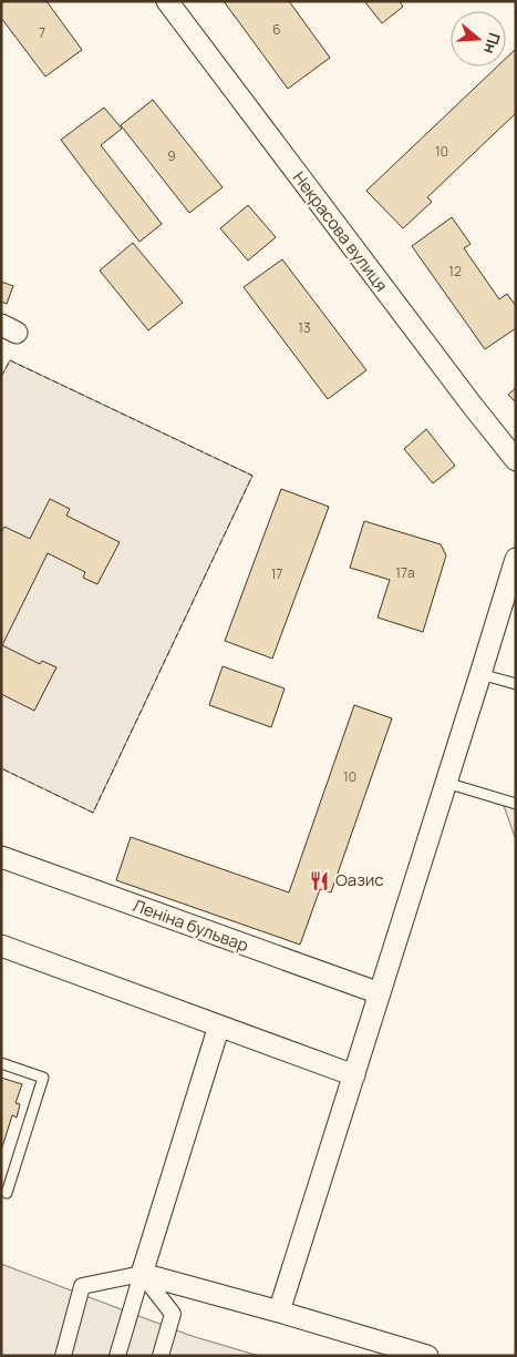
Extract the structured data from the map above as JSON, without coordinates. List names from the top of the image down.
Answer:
{
  "streets": {
    "street": ["Некрасова вулиця", "Леніна бульвар"]
  },
  "places": {
    "restaurant": ["Оазис"]
  },
  "house_numbers": [
    "6",
    "7",
    "10",
    "9",
    "12",
    "13",
    "17а",
    "17",
    "10"
  ],
  "north": "right"
}
